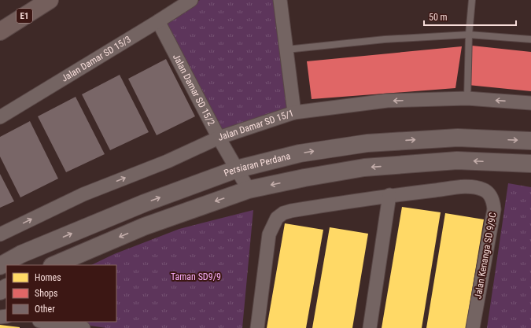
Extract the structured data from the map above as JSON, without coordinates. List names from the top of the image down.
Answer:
{
  "streets": {
    "highway": ["E1"],
    "main road": ["Persiaran Perdana"],
    "street": [
      "Jalan Damar SD 15/3",
      "Jalan Damar SD 15/2",
      "Jalan Damar SD 15/1",
      "Jalan Kenanga SD 9/9C"
    ]
  },
  "crossings": [
    ["Jalan Damar SD 15/3", "Jalan Damar SD 15/2"],
    ["Jalan Damar SD 15/2", "Jalan Damar SD 15/1"],
    ["Jalan Damar SD 15/2", "Persiaran Perdana"]
  ],
  "parks": ["Taman SD9/9"],
  "legend": ["Homes", "Shops", "Other"],
  "scale_bar": "50 m"
}
